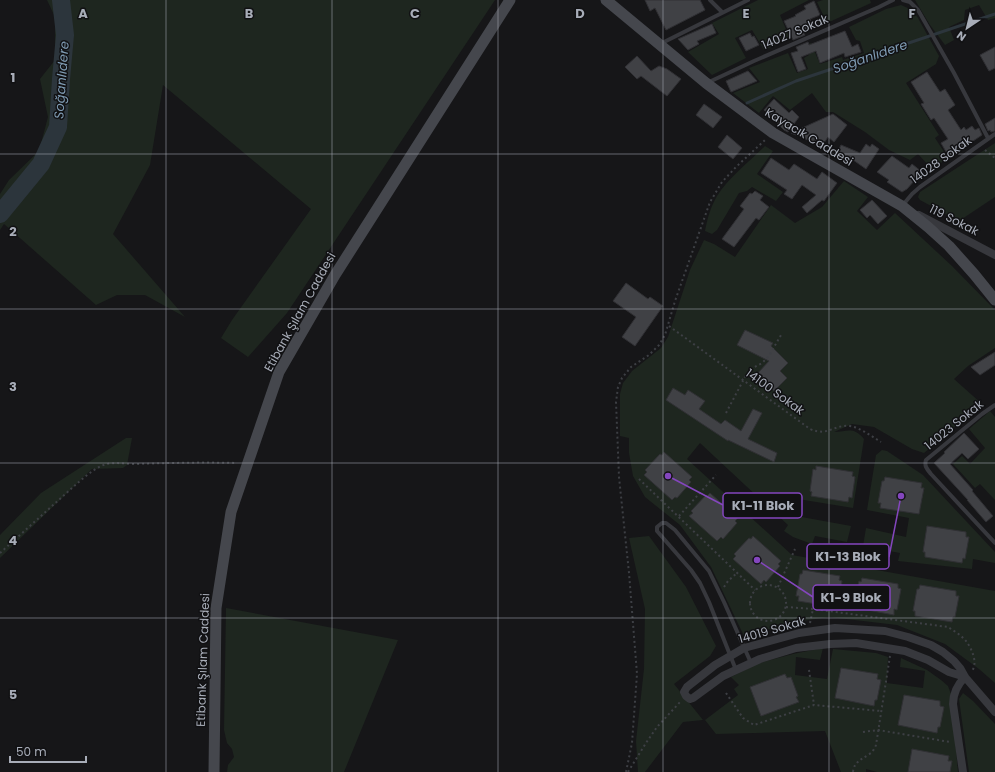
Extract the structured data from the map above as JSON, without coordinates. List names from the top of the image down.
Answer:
{
  "streets": {
    "street": [
      "Kayacık Caddesi",
      "119 Sokak",
      "Etibank Şılam Caddesi",
      "14019 Sokak"
    ],
    "lane": ["14027 Sokak", "14028 Sokak", "14023 Sokak"],
    "path": ["14100 Sokak"]
  },
  "crossings": [
    ["14027 Sokak", "Kayacık Caddesi"],
    ["Kayacık Caddesi", "14028 Sokak"],
    ["Kayacık Caddesi", "119 Sokak"],
    ["14028 Sokak", "119 Sokak"]
  ],
  "water": ["Soğanlıdere"],
  "places": ["K1-11 Blok", "K1-13 Blok", "K1-9 Blok"],
  "scale_bar": "50 m",
  "north": "bottom left",
  "grid": {
    "columns": [
      "A",
      "B",
      "C",
      "D",
      "E",
      "F"
    ],
    "rows": [
      "1",
      "2",
      "3",
      "4",
      "5"
    ]
  }
}
